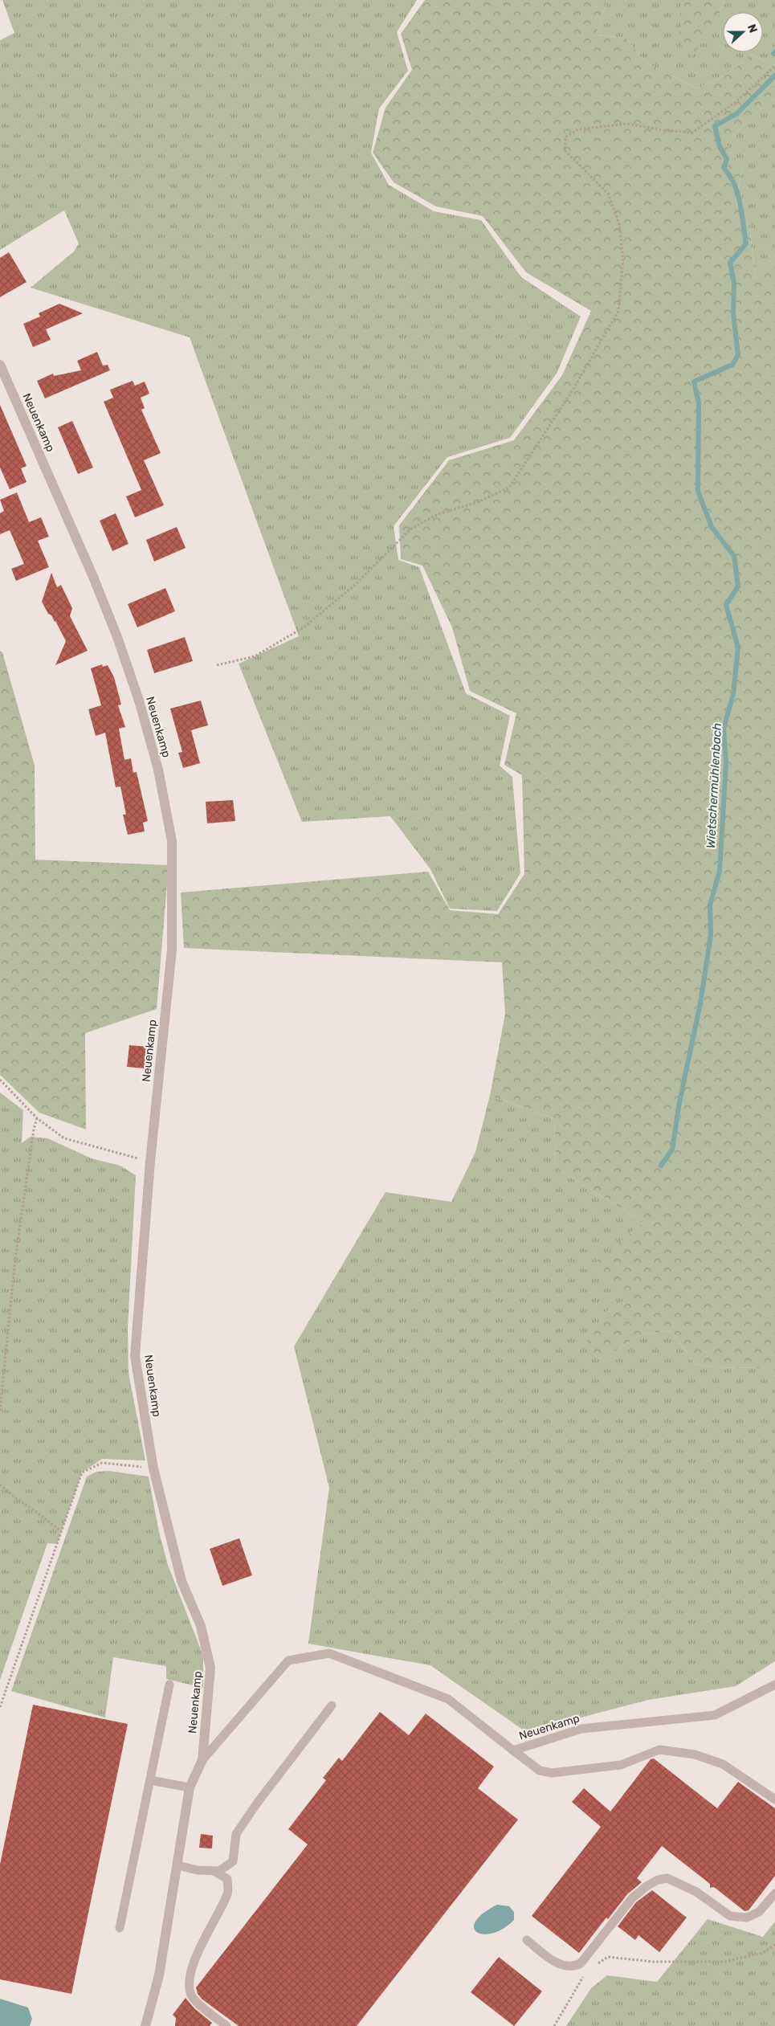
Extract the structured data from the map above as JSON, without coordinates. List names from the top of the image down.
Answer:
{
  "streets": {
    "street": ["Neuenkamp"]
  },
  "water": ["Wietschermühlenbach"],
  "north": "right"
}
